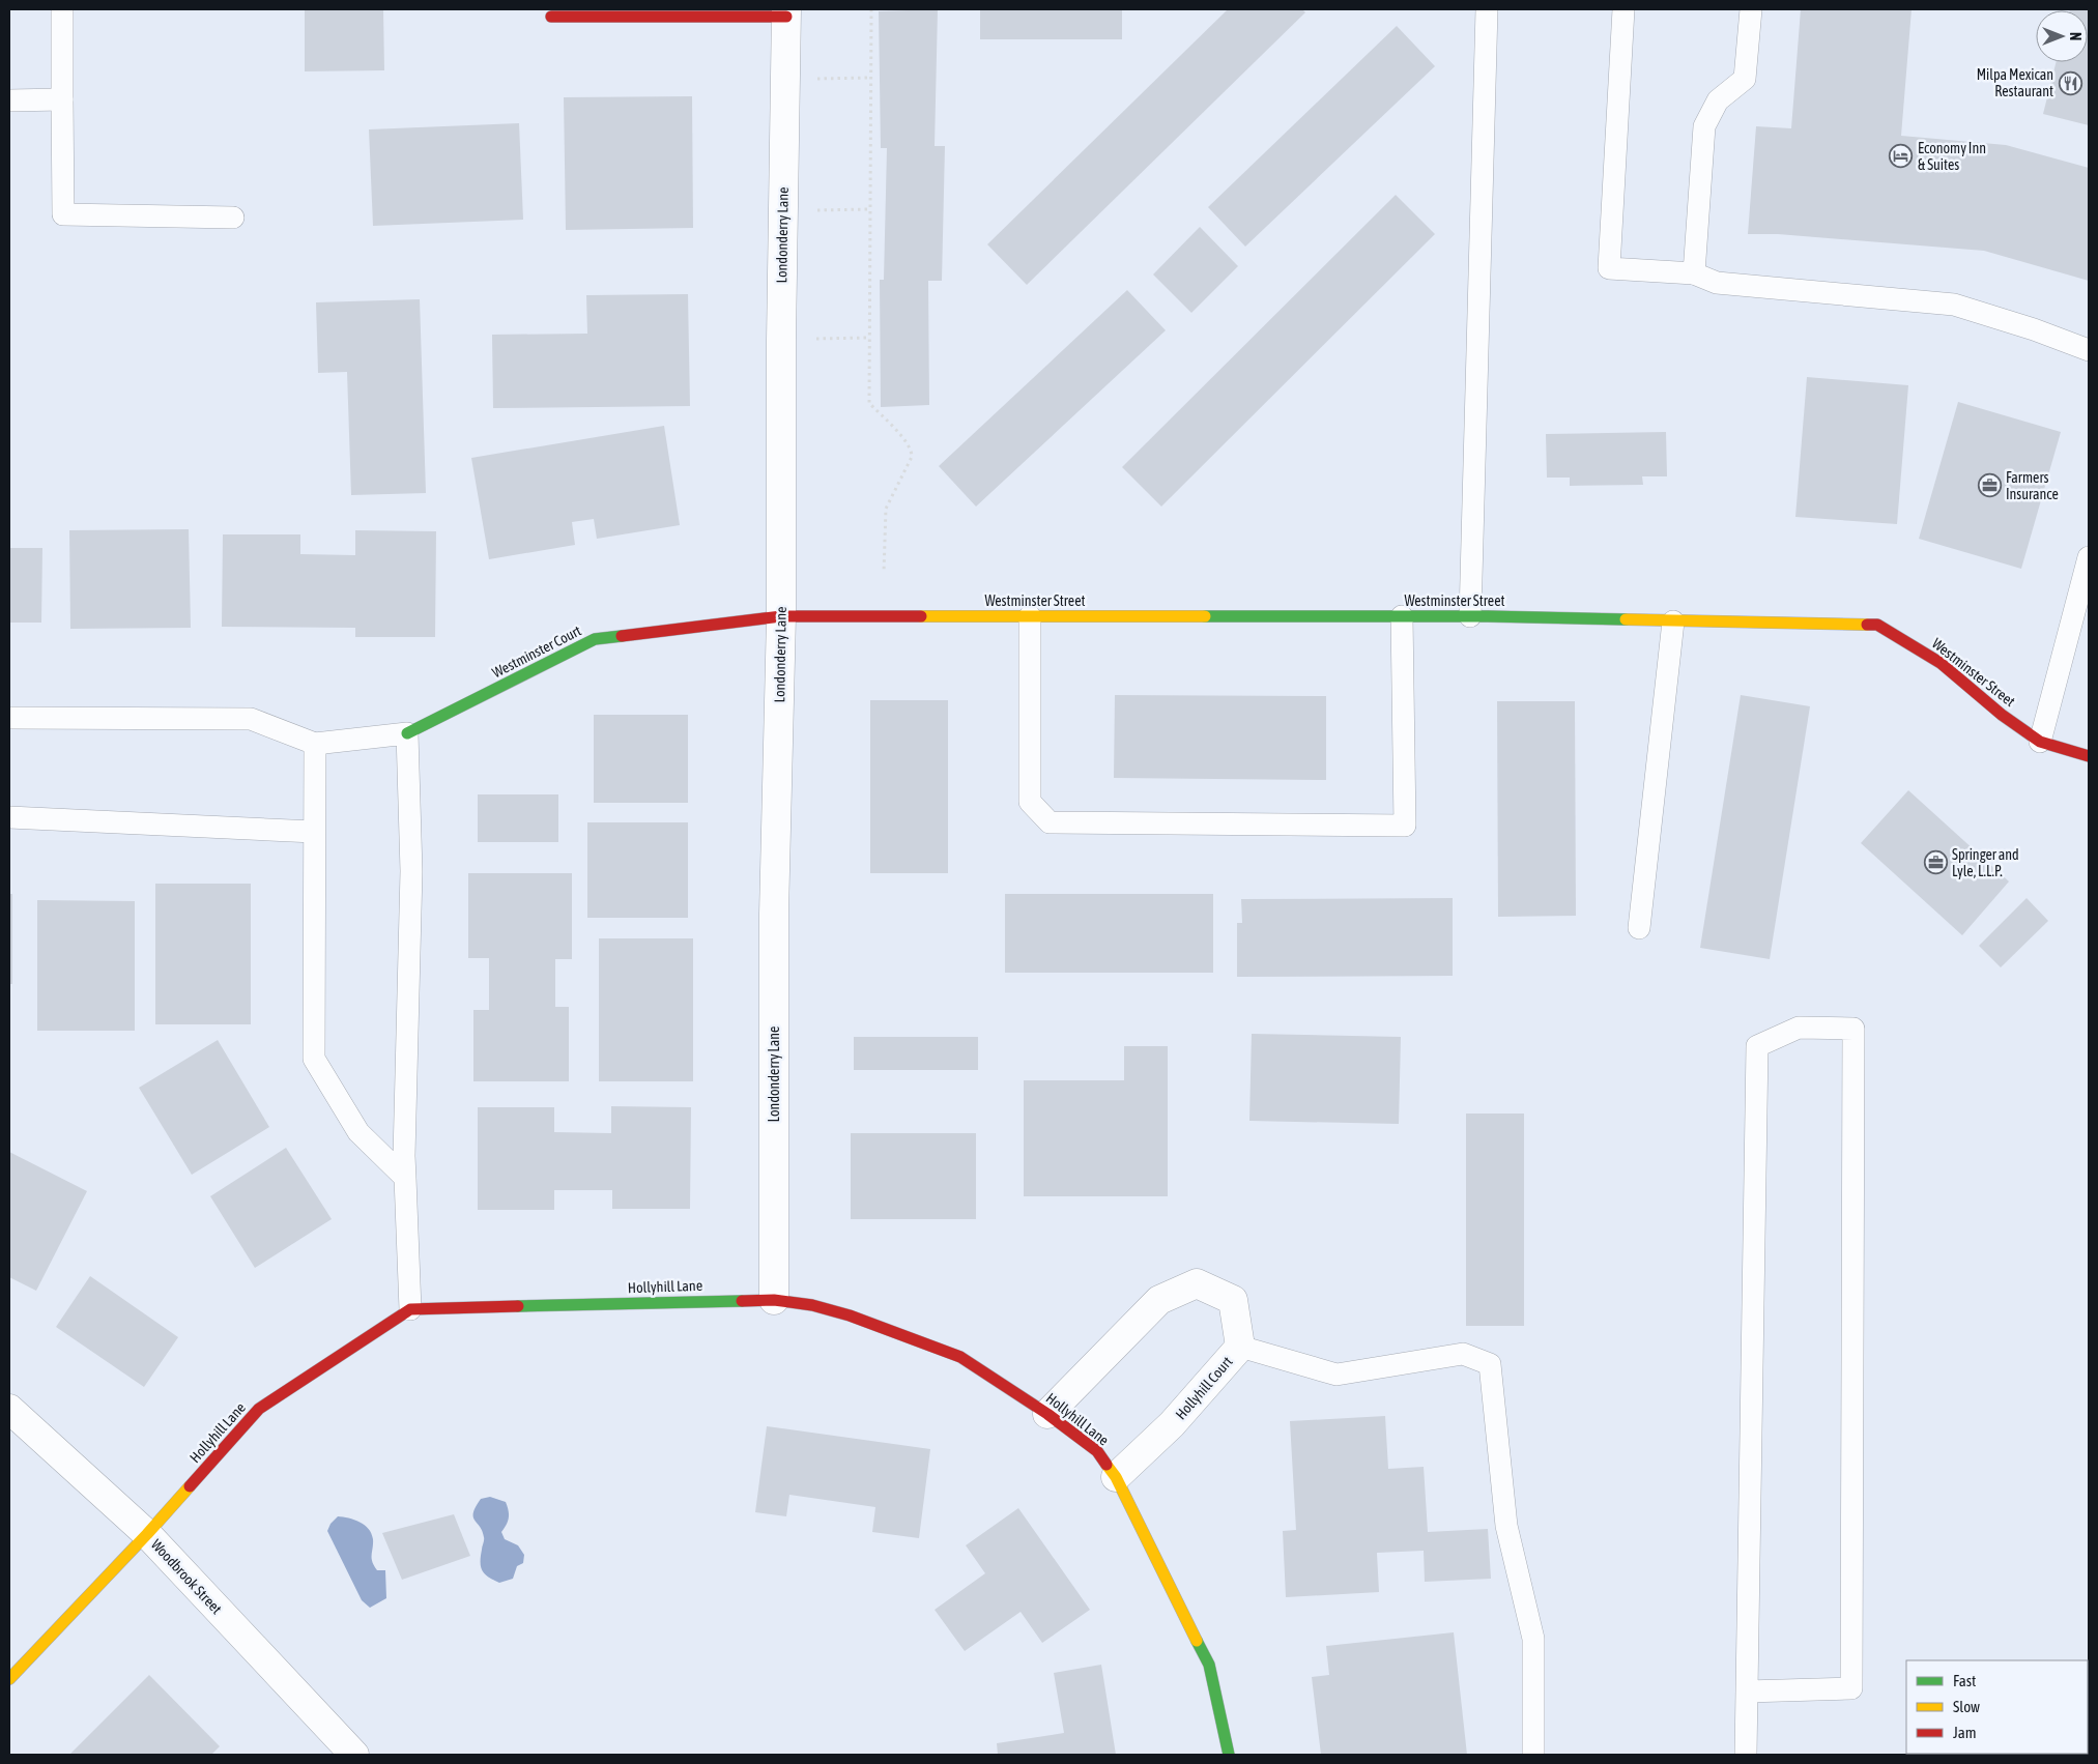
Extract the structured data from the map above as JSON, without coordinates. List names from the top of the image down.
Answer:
{
  "streets": {
    "street": [
      "Londonderry Lane",
      "Westminster Street",
      "Westminster Court",
      "Hollyhill Lane",
      "Hollyhill Court",
      "Woodbrook Street"
    ]
  },
  "crossings": [
    ["Londonderry Lane", "Westminster Street"],
    ["Londonderry Lane", "Westminster Court"],
    ["Londonderry Lane", "Hollyhill Lane"],
    ["Westminster Street", "Westminster Court"],
    ["Hollyhill Lane", "Hollyhill Court"],
    ["Hollyhill Lane", "Woodbrook Street"]
  ],
  "places": {
    "restaurant": ["Milpa Mexican Restaurant"],
    "hotel": ["Economy Inn & Suites"],
    "office": ["Farmers Insurance", "Springer and Lyle, L.L.P."]
  },
  "legend": ["Fast", "Slow", "Jam"],
  "north": "right"
}
